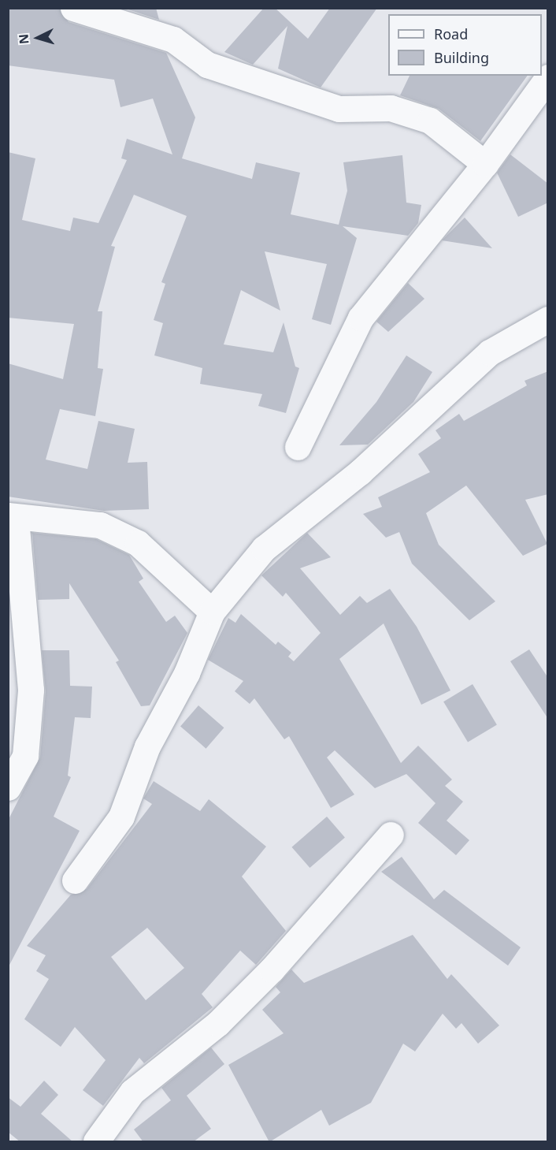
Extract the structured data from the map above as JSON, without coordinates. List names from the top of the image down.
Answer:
{
  "legend": ["Road", "Building"],
  "north": "left"
}
